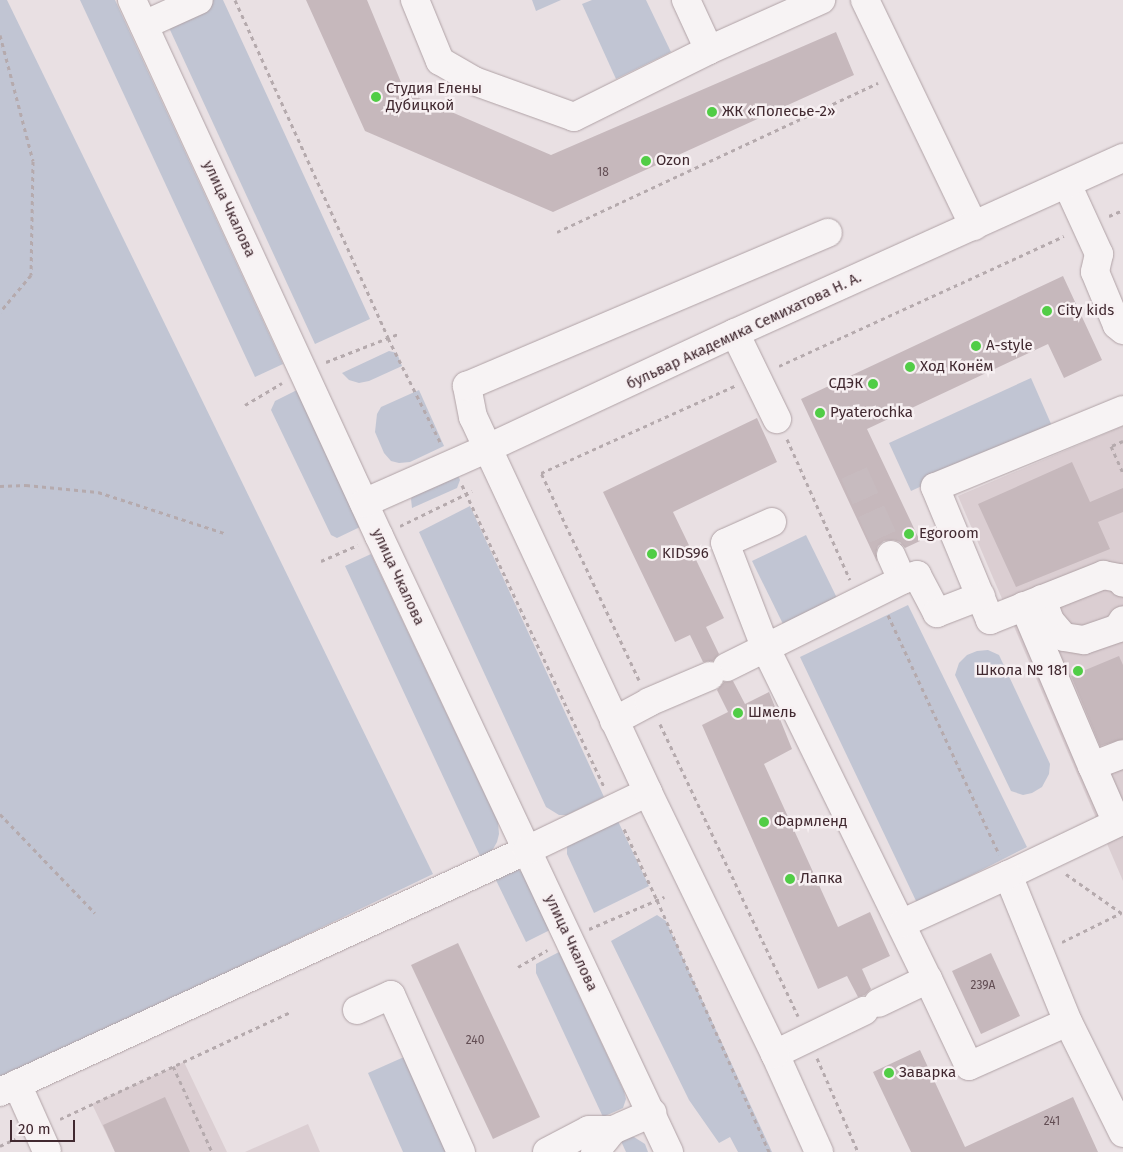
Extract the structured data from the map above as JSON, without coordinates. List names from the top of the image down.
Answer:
{
  "streets": {
    "street": ["улица Чкалова", "бульвар Академика Семихатова Н. А."]
  },
  "crossings": [
    ["улица Чкалова", "бульвар Академика Семихатова Н. А."]
  ],
  "places": [
    "Студия Елены Дубицкой",
    "ЖК «Полесье-2»",
    "Ozon",
    "City kids",
    "A-style",
    "Ход Конём",
    "СДЭК",
    "Pyaterochka",
    "Egoroom",
    "KIDS96",
    "Школа № 181",
    "Шмель",
    "Фармленд",
    "Лапка",
    "Заварка"
  ],
  "house_numbers": [
    "18",
    "239А",
    "240",
    "241"
  ],
  "scale_bar": "20 m"
}
